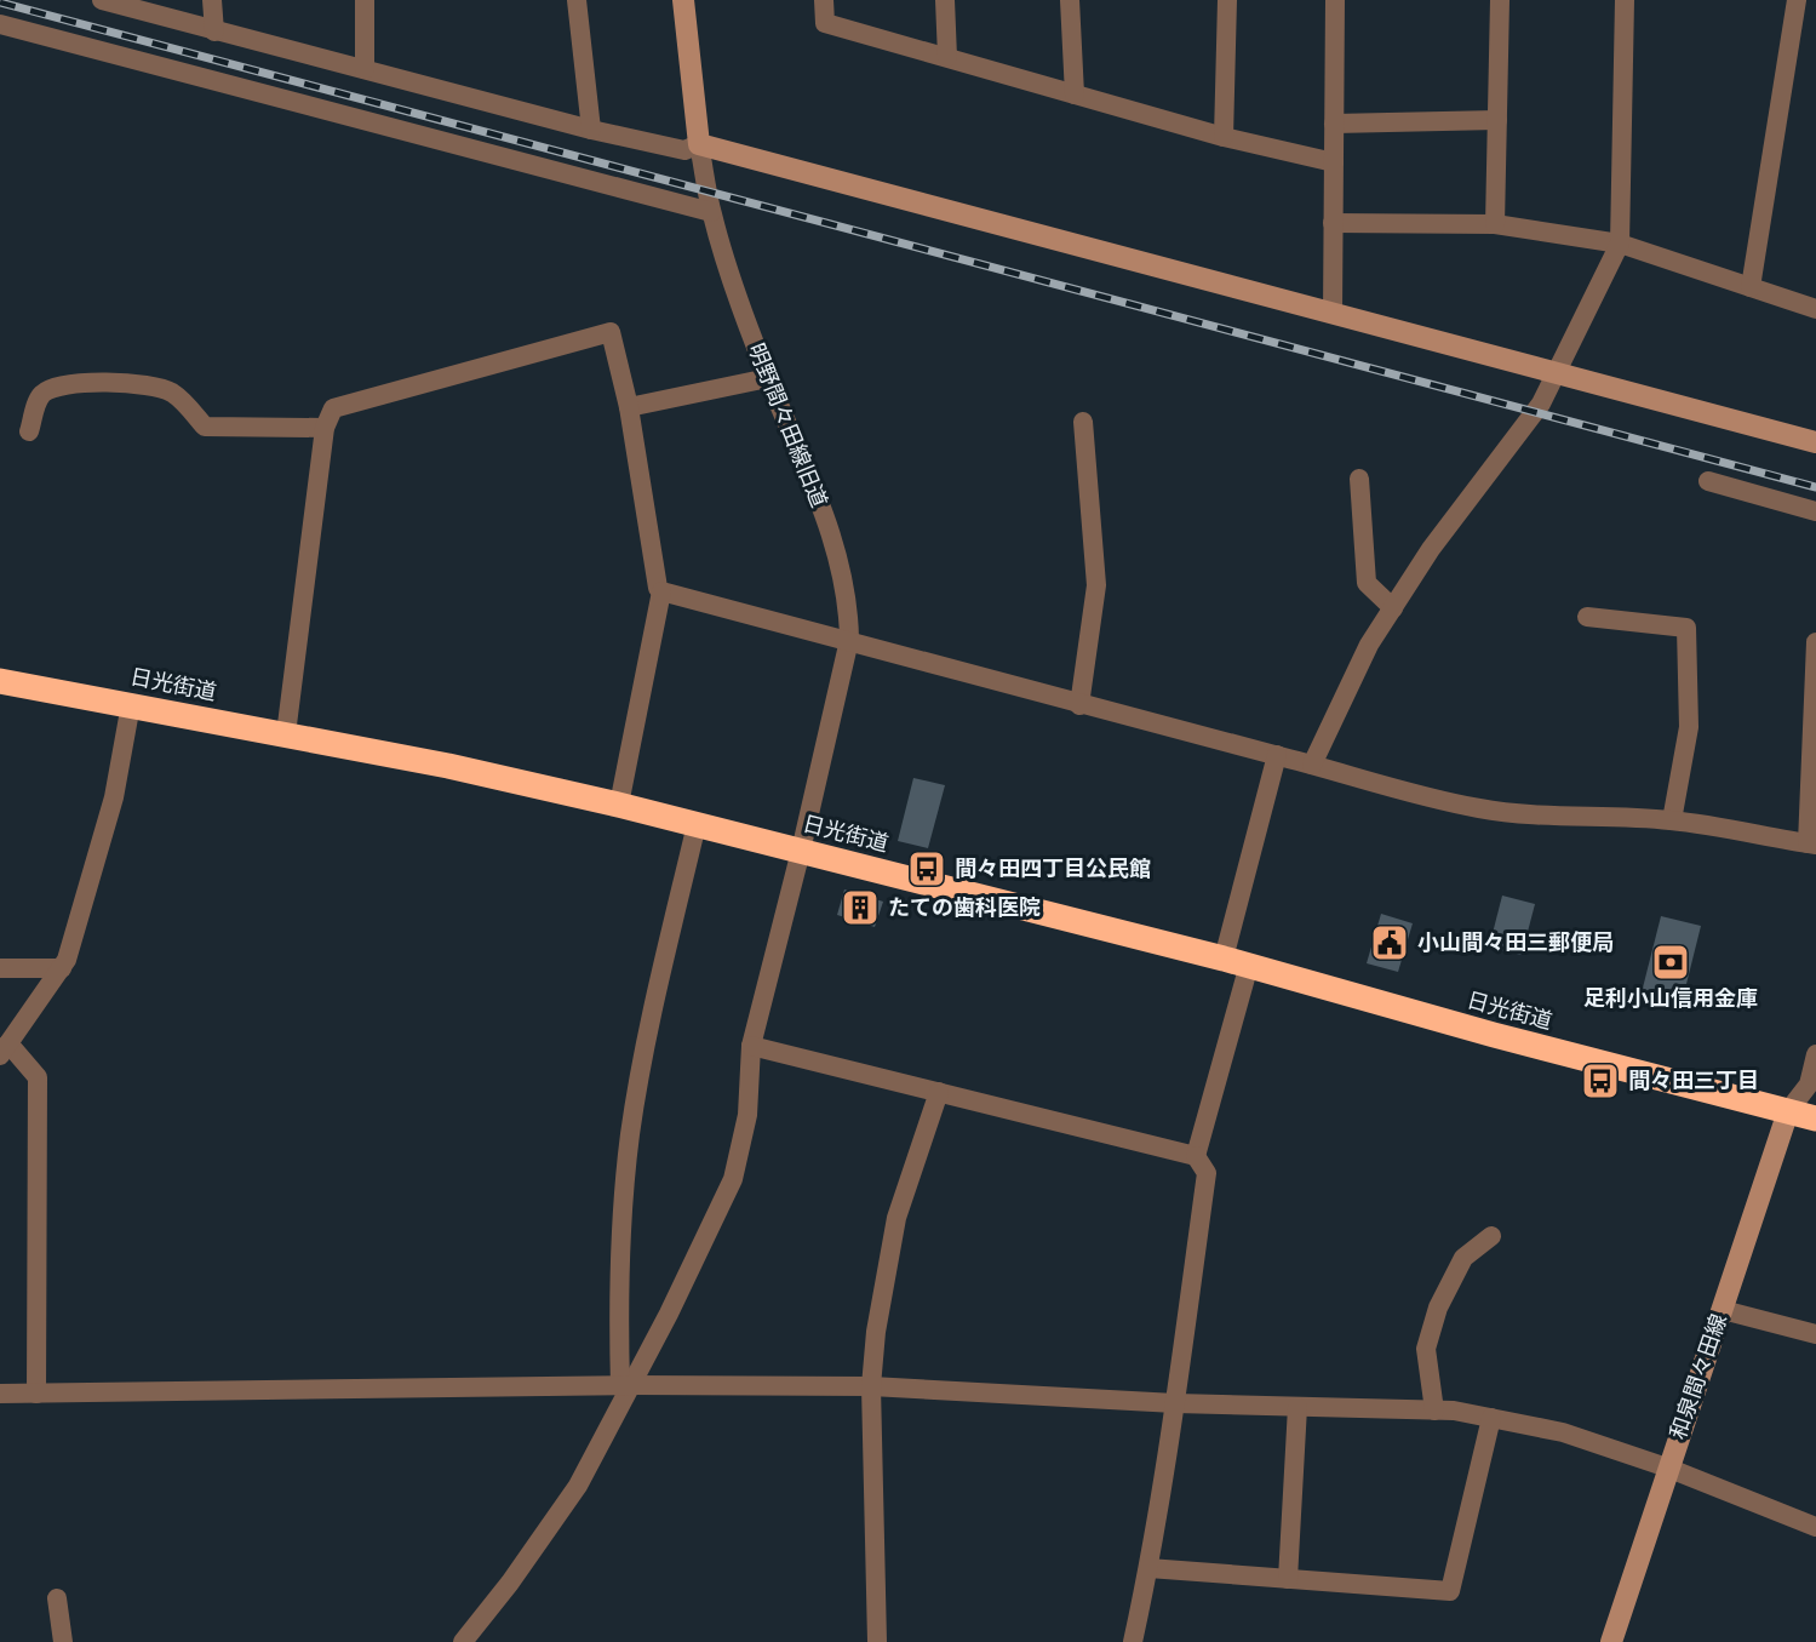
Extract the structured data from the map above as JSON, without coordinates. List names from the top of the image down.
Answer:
{
  "streets": {
    "highway": ["日光街道"],
    "street": ["明野間々田線旧道", "和泉間々田線"]
  },
  "crossings": [
    ["明野間々田線旧道", "日光街道"],
    ["日光街道", "和泉間々田線"]
  ],
  "places": {
    "bus stop": ["間々田四丁目公民館", "間々田三丁目"],
    "building": ["たての歯科医院"],
    "public building": ["小山間々田三郵便局"],
    "bank": ["足利小山信用金庫"]
  }
}
